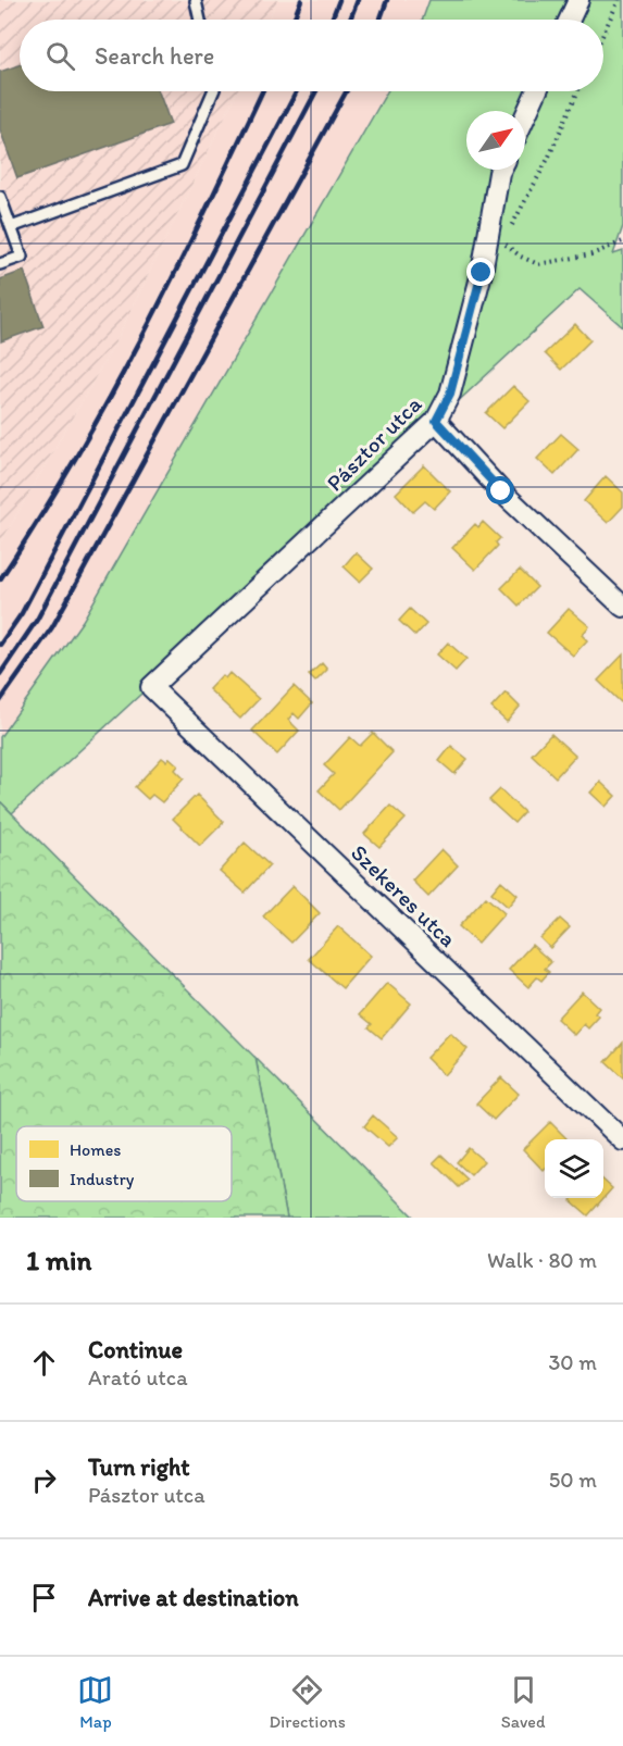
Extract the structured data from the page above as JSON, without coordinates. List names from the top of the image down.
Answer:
{
  "streets": {
    "street": ["Pásztor utca", "Szekeres utca"]
  },
  "crossings": [
    ["Pásztor utca", "Szekeres utca"]
  ],
  "legend": ["Homes", "Industry"],
  "north": "top right",
  "page": {
    "search": "Search here",
    "heading": ["1 min", "Walk · 80 m"],
    "list": [
      ["Continue", "Arató utca", "30 m"],
      ["Turn right", "Pásztor utca", "50 m"],
      "Arrive at destination"
    ],
    "nav": ["Map", "Directions", "Saved"]
  }
}
